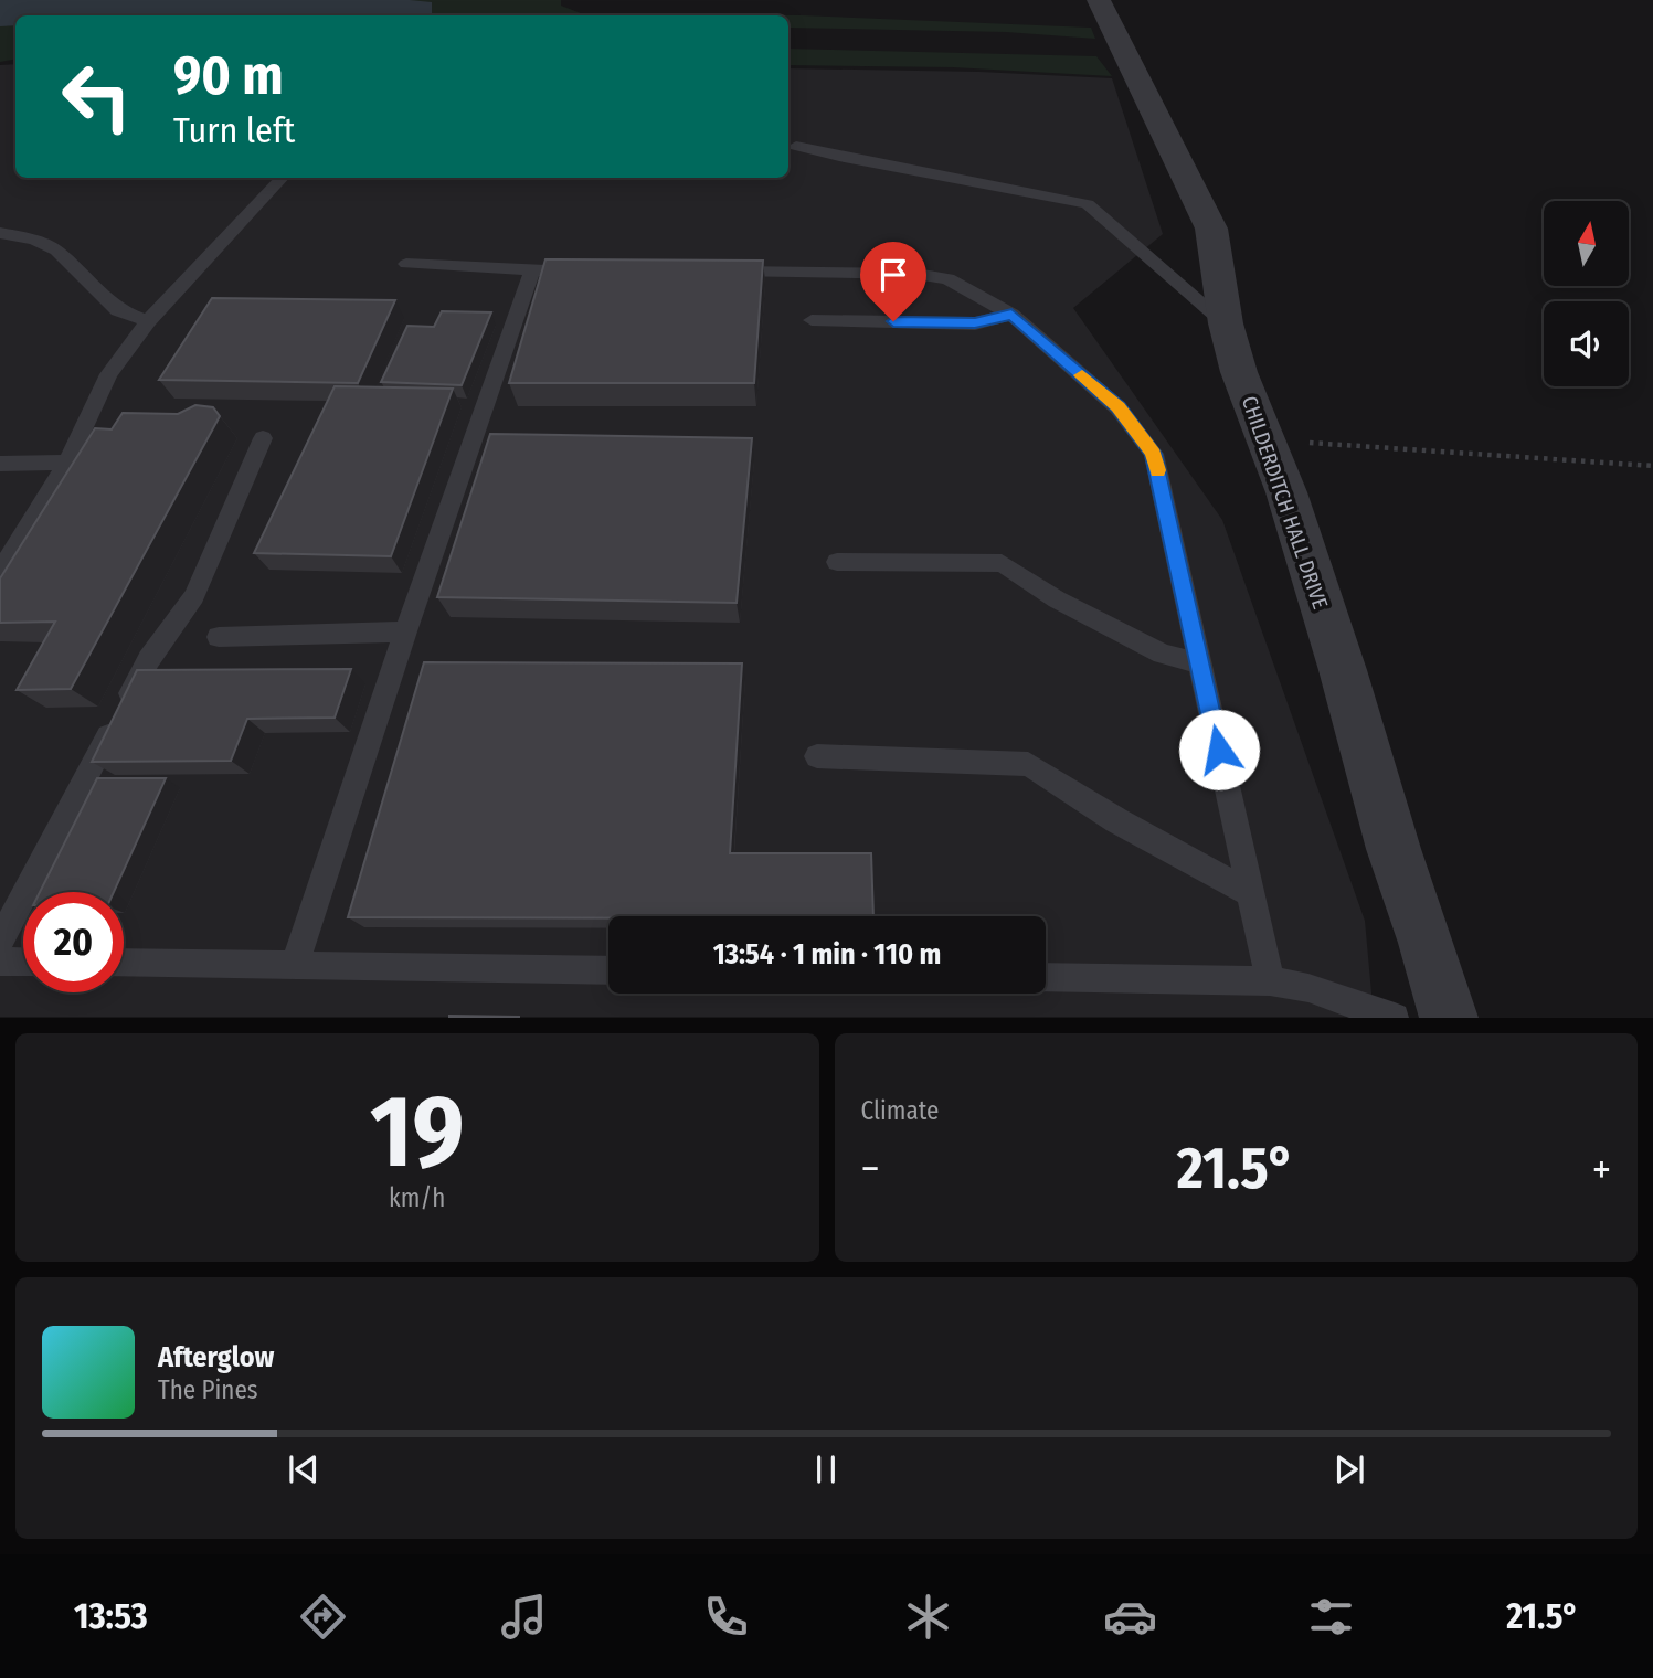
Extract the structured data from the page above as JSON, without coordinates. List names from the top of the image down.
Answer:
{
  "streets": {
    "street": ["CHILDERDITCH HALL DRIVE"]
  },
  "north": "top",
  "page": {
    "turn": ["90 m", "Turn left"],
    "limit": "20",
    "trip": "13:54 · 1 min · 110 m",
    "tile": [
      ["19", "km/h"],
      "Climate"
    ],
    "heat": ["−", "21.5°", "+"],
    "song": ["Afterglow", "The Pines"],
    "tabs": ["13:53", "21.5°"]
  }
}
